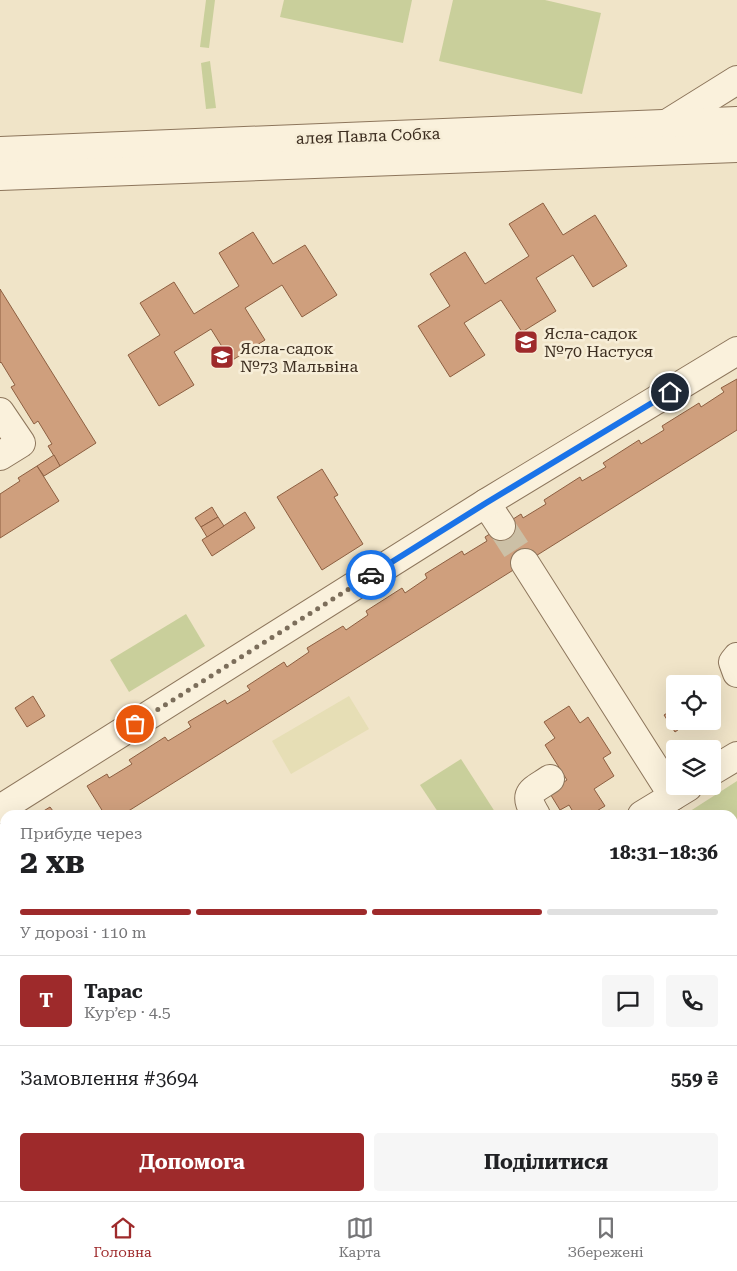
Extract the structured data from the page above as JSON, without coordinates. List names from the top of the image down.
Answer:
{
  "streets": {
    "street": ["алея Павла Собка"]
  },
  "places": {
    "school or university": ["Ясла-садок №70 Настуся", "Ясла-садок №73 Мальвіна"]
  },
  "page": {
    "heading": ["2 хв", "Прибуде через", "18:31–18:36"],
    "panel": [
      "Тарас",
      "Кур’єр · 4.5",
      "Замовлення #3694",
      "559 ₴"
    ],
    "bar": "У дорозі · 110 m",
    "round": "Т",
    "buttons": ["Допомога", "Поділитися"],
    "tabs": ["Головна", "Карта", "Збережені"]
  }
}
